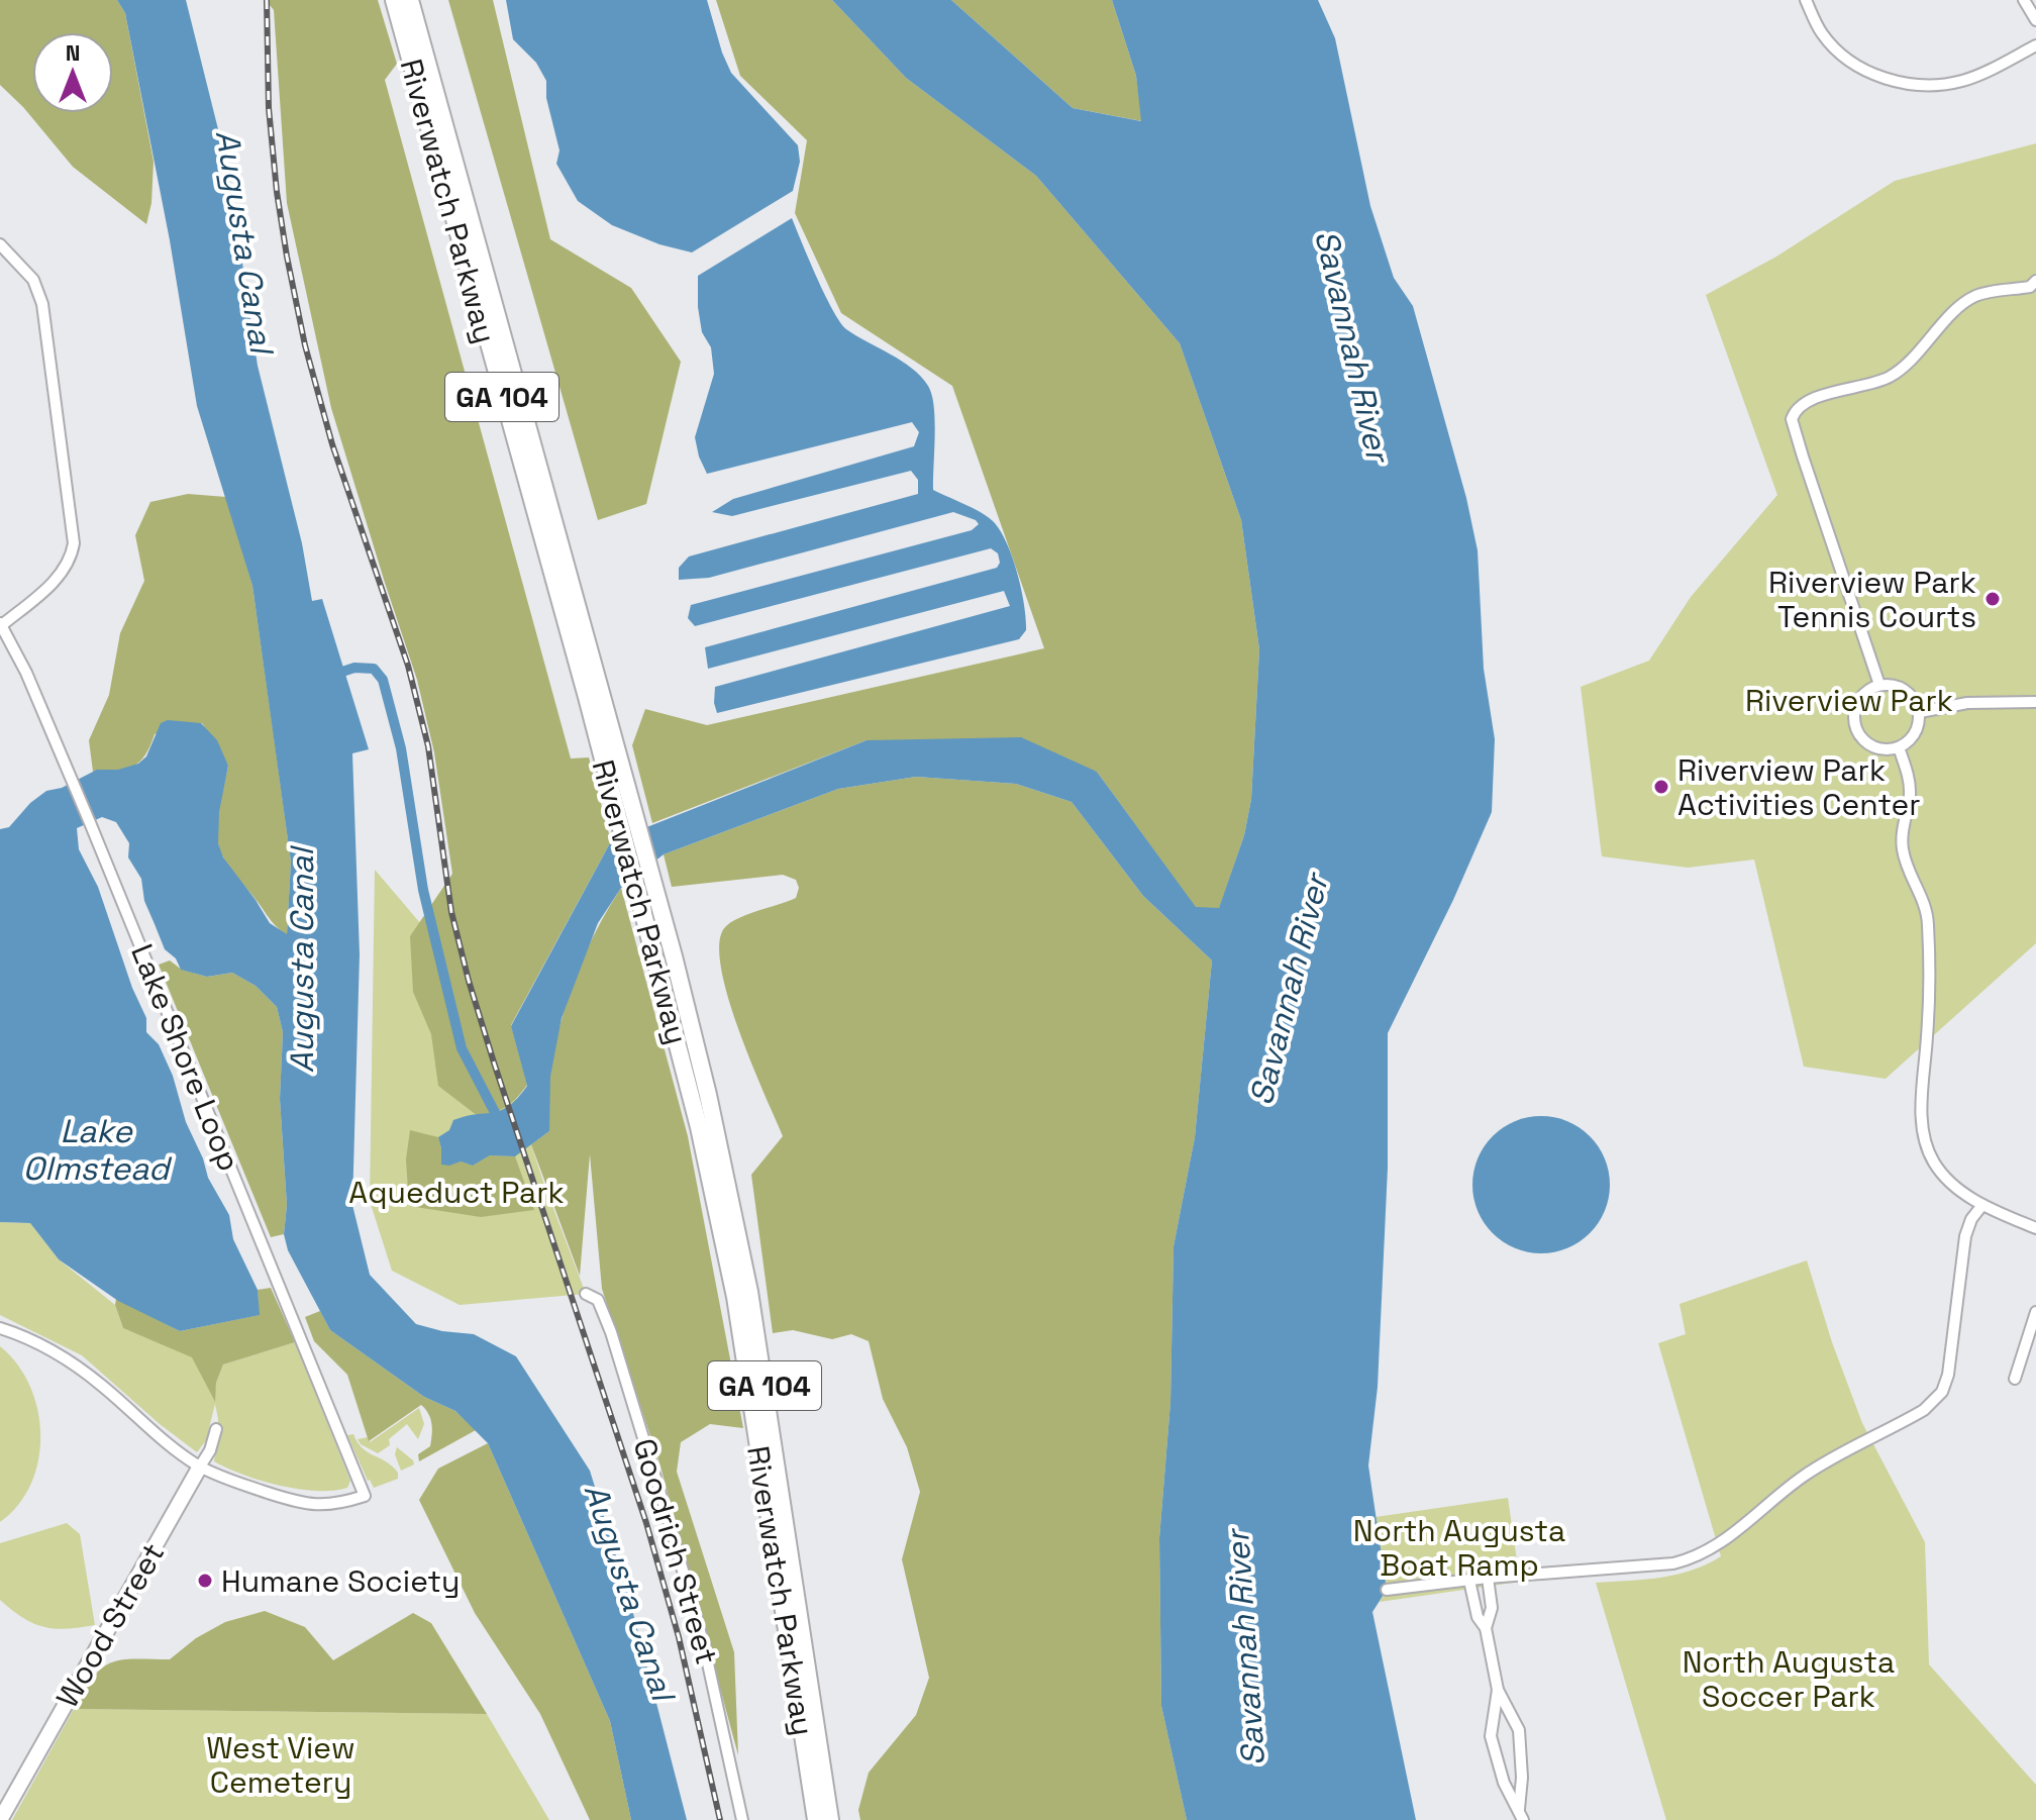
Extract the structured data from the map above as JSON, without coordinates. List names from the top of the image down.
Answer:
{
  "streets": {
    "main road": ["Riverwatch Parkway", "GA 104"],
    "street": ["Lake Shore Loop", "Goodrich Street", "Wood Street"]
  },
  "crossings": [
    ["Lake Shore Loop", "Wood Street"]
  ],
  "water": ["Augusta Canal", "Savannah River", "Lake Olmstead"],
  "parks": [
    "Riverview Park",
    "Aqueduct Park",
    "North Augusta Boat Ramp",
    "North Augusta Soccer Park",
    "West View Cemetery"
  ],
  "places": ["Riverview Park Tennis Courts", "Riverview Park Activities Center", "Humane Society"],
  "north": "top"
}
